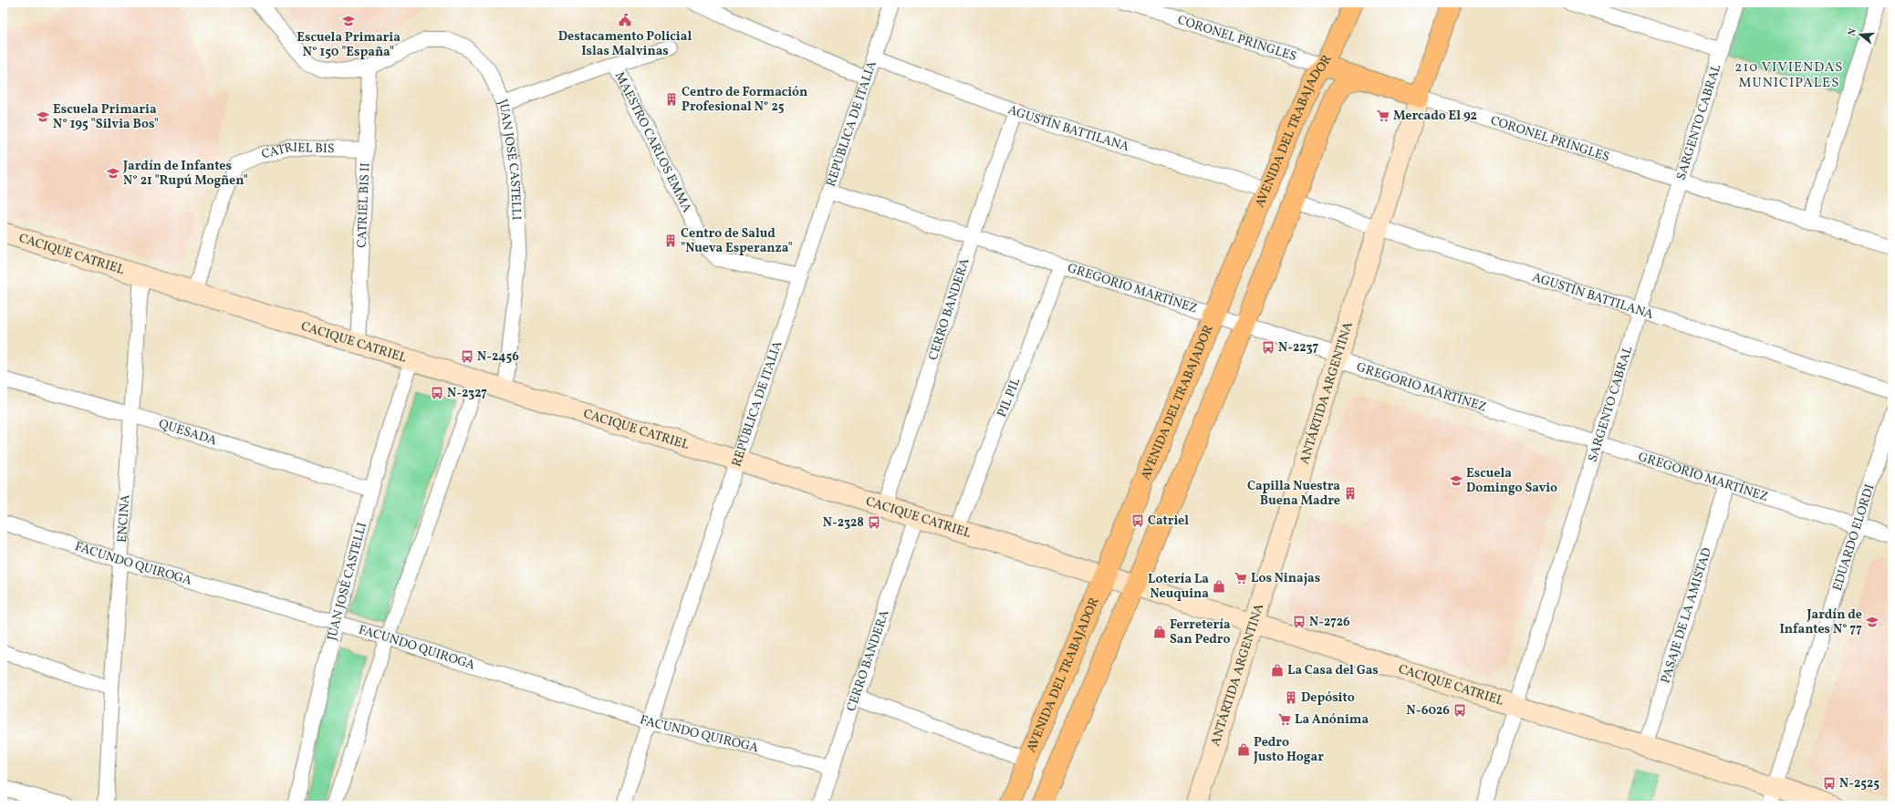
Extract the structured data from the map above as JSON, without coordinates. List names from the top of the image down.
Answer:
{
  "streets": {
    "main road": ["CORONEL PRINGLES", "AVENIDA DEL TRABAJADOR", "ANTÁRTIDA ARGENTINA"],
    "street": [
      "SARGENTO CABRAL",
      "REPÚBLICA DE ITALIA",
      "AGUSTÍN BATTILANA",
      "MAESTRO CARLOS EMMA",
      "CATRIEL BIS",
      "JUAN JOSÉ CASTELLI",
      "CATRIEL BIS II",
      "CACIQUE CATRIEL",
      "GREGORIO MARTÍNEZ",
      "CERRO BANDERA",
      "PIL PIL",
      "QUESADA",
      "ENCINA",
      "EDUARDO ELORDI",
      "FACUNDO QUIROGA",
      "PASAJE DE LA AMISTAD"
    ]
  },
  "crossings": [
    ["CORONEL PRINGLES", "SARGENTO CABRAL"],
    ["CORONEL PRINGLES", "AVENIDA DEL TRABAJADOR"],
    ["CORONEL PRINGLES", "ANTÁRTIDA ARGENTINA"],
    ["SARGENTO CABRAL", "AGUSTÍN BATTILANA"],
    ["SARGENTO CABRAL", "CACIQUE CATRIEL"],
    ["SARGENTO CABRAL", "GREGORIO MARTÍNEZ"],
    ["REPÚBLICA DE ITALIA", "AGUSTÍN BATTILANA"],
    ["REPÚBLICA DE ITALIA", "MAESTRO CARLOS EMMA"],
    ["REPÚBLICA DE ITALIA", "CACIQUE CATRIEL"],
    ["REPÚBLICA DE ITALIA", "GREGORIO MARTÍNEZ"],
    ["REPÚBLICA DE ITALIA", "FACUNDO QUIROGA"],
    ["AGUSTÍN BATTILANA", "AVENIDA DEL TRABAJADOR"],
    ["AGUSTÍN BATTILANA", "CERRO BANDERA"],
    ["AGUSTÍN BATTILANA", "ANTÁRTIDA ARGENTINA"],
    ["AVENIDA DEL TRABAJADOR", "CACIQUE CATRIEL"],
    ["AVENIDA DEL TRABAJADOR", "GREGORIO MARTÍNEZ"],
    ["CATRIEL BIS", "CATRIEL BIS II"],
    ["CATRIEL BIS", "CACIQUE CATRIEL"],
    ["JUAN JOSÉ CASTELLI", "CATRIEL BIS II"],
    ["JUAN JOSÉ CASTELLI", "CACIQUE CATRIEL"],
    ["JUAN JOSÉ CASTELLI", "QUESADA"],
    ["JUAN JOSÉ CASTELLI", "FACUNDO QUIROGA"],
    ["CATRIEL BIS II", "CACIQUE CATRIEL"],
    ["CACIQUE CATRIEL", "CERRO BANDERA"],
    ["CACIQUE CATRIEL", "ANTÁRTIDA ARGENTINA"],
    ["CACIQUE CATRIEL", "PIL PIL"],
    ["CACIQUE CATRIEL", "ENCINA"],
    ["CACIQUE CATRIEL", "EDUARDO ELORDI"],
    ["CACIQUE CATRIEL", "PASAJE DE LA AMISTAD"],
    ["GREGORIO MARTÍNEZ", "CERRO BANDERA"],
    ["GREGORIO MARTÍNEZ", "ANTÁRTIDA ARGENTINA"],
    ["GREGORIO MARTÍNEZ", "PIL PIL"],
    ["GREGORIO MARTÍNEZ", "EDUARDO ELORDI"],
    ["GREGORIO MARTÍNEZ", "PASAJE DE LA AMISTAD"],
    ["CERRO BANDERA", "FACUNDO QUIROGA"],
    ["QUESADA", "ENCINA"],
    ["ENCINA", "FACUNDO QUIROGA"]
  ],
  "districts": ["210 VIVIENDAS MUNICIPALES"],
  "places": {
    "public building": ["Destacamento Policial Islas Malvinas"],
    "school or university": [
      "Escuela Primaria N° 150 \"España\"",
      "Escuela Primaria N° 195 \"Silvia Bos\"",
      "Jardín de Infantes N° 21 \"Rupú Mogñen\"",
      "Escuela Domingo Savio",
      "Jardín de Infantes N° 77"
    ],
    "building": [
      "Centro de Formación Profesional N° 25",
      "Centro de Salud \"Nueva Esperanza\"",
      "Capilla Nuestra Buena Madre",
      "Depósito"
    ],
    "supermarket": ["Mercado El 92", "Los Ninajas", "La Anónima"],
    "bus stop": [
      "N-2237",
      "N-2456",
      "N-2327",
      "Catriel",
      "N-2328",
      "N-2726",
      "N-6026",
      "N-2525"
    ],
    "shop": [
      "Lotería La Neuquina",
      "Ferretería San Pedro",
      "La Casa del Gas",
      "Pedro Justo Hogar"
    ]
  },
  "north": "left"
}
